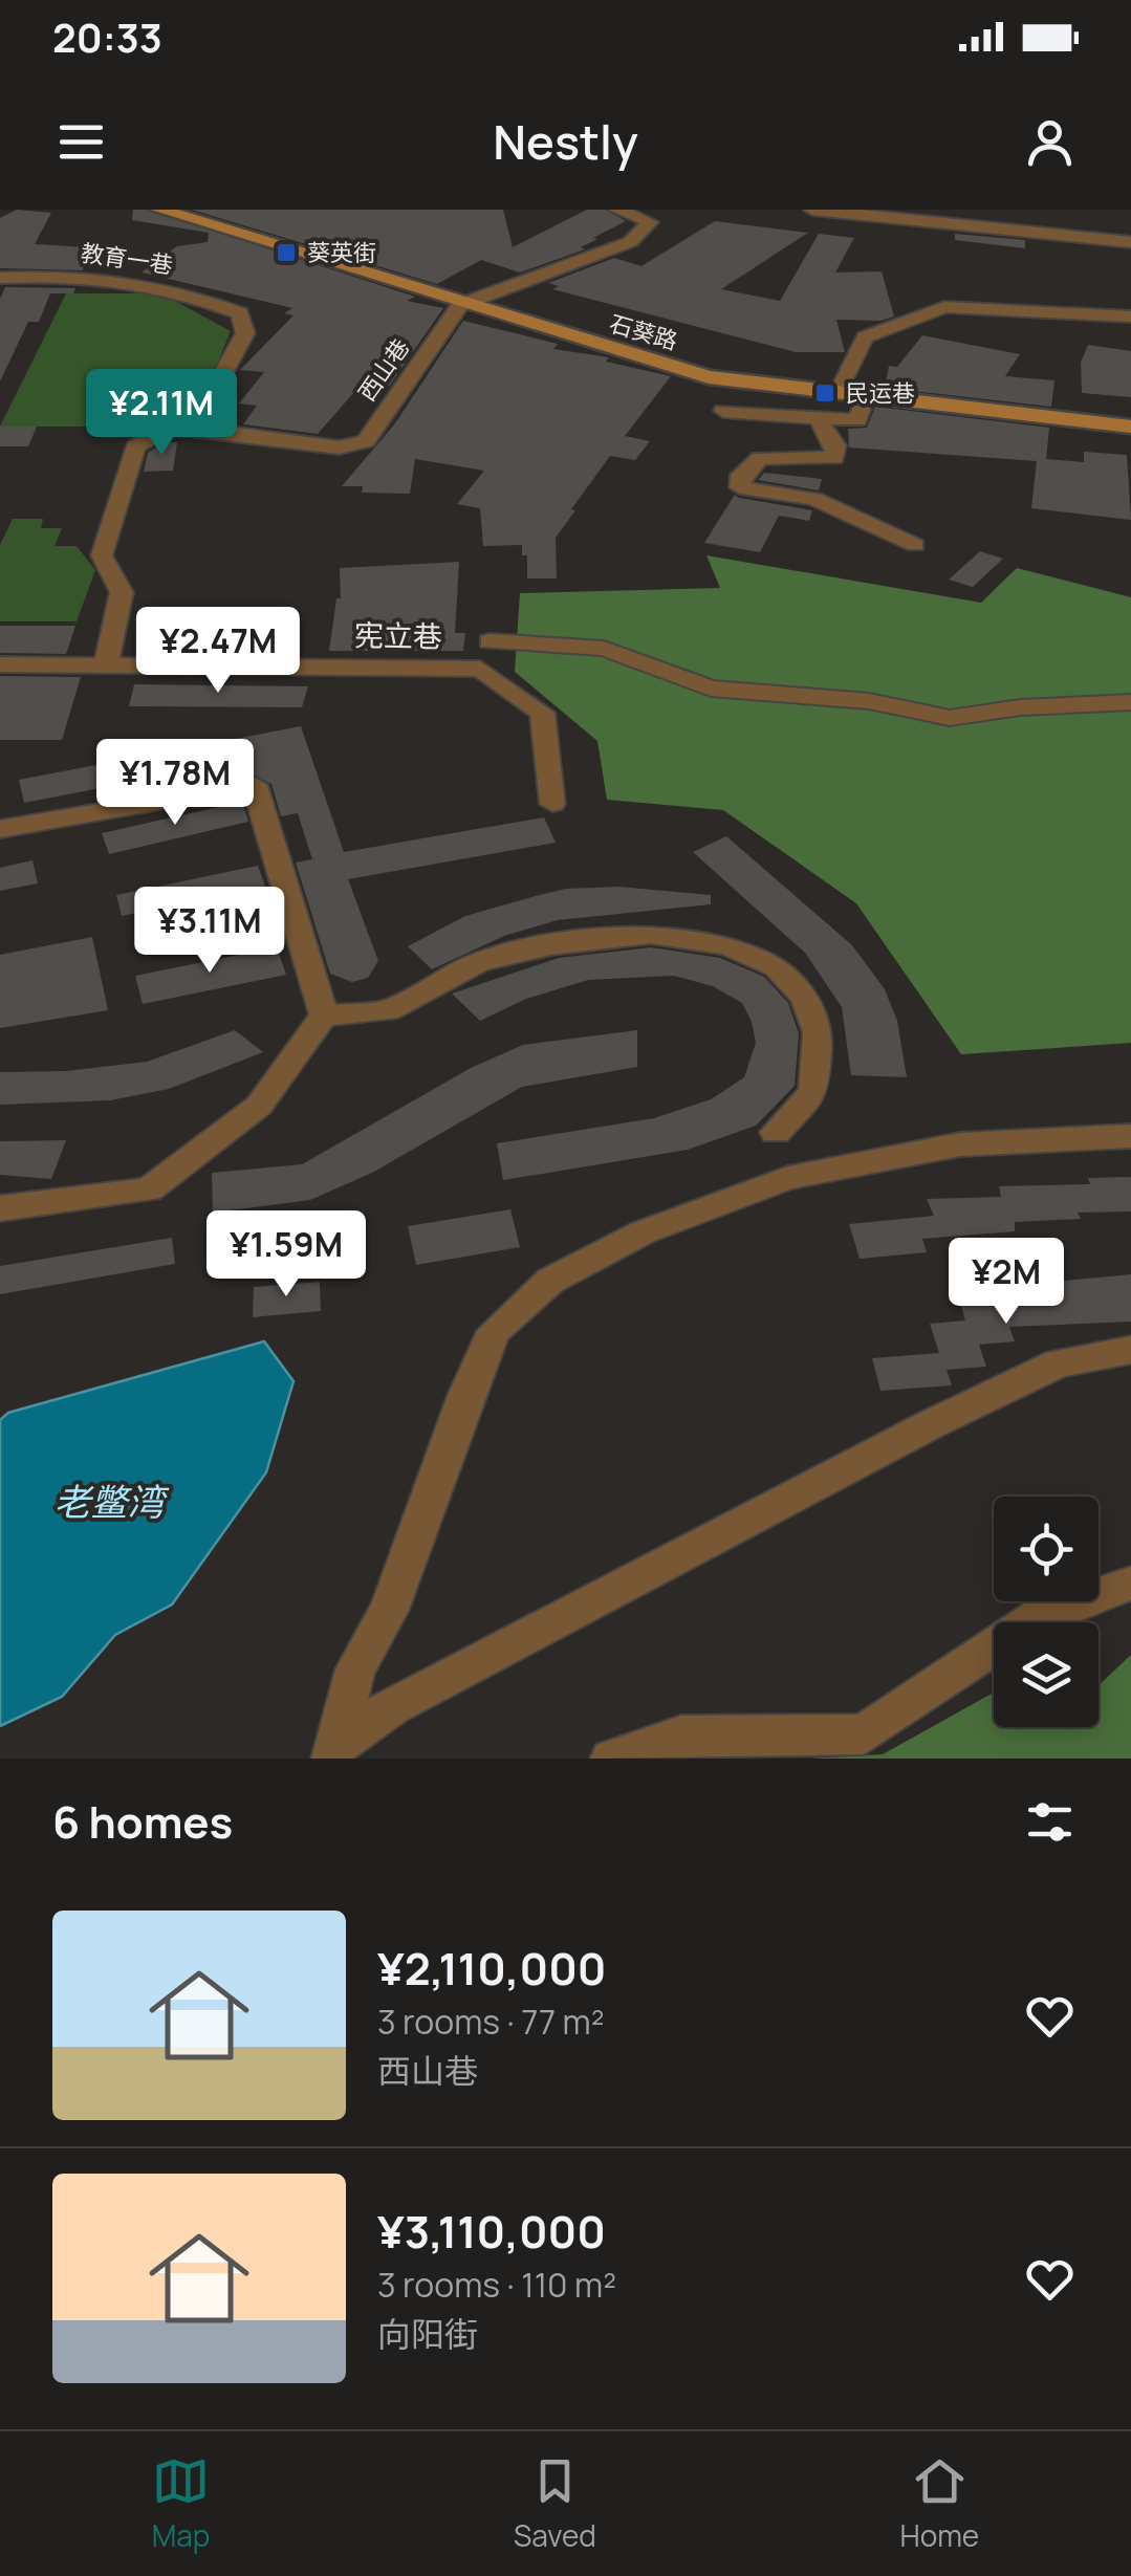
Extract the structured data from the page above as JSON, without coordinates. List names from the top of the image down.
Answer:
{
  "streets": {
    "main road": ["石葵路"],
    "street": ["教育一巷", "西山巷", "宪立巷"]
  },
  "crossings": [
    ["教育一巷", "西山巷"],
    ["石葵路", "西山巷"],
    ["西山巷", "宪立巷"]
  ],
  "water": ["老鳖湾"],
  "places": {
    "transit": ["葵英街", "民运巷"]
  },
  "page": {
    "status": "20:33",
    "header": "Nestly",
    "price": [
      "¥2.11M",
      "¥2.47M",
      "¥1.78M",
      "¥3.11M",
      "¥1.59M",
      "¥2M"
    ],
    "heading": "6 homes",
    "list": [
      {
        "name": "¥2,110,000",
        "note": "3 rooms · 77 m² · 西山巷"
      },
      {
        "name": "¥3,110,000",
        "note": "3 rooms · 110 m² · 向阳街"
      }
    ],
    "tabs": ["Map", "Saved", "Home"]
  }
}
